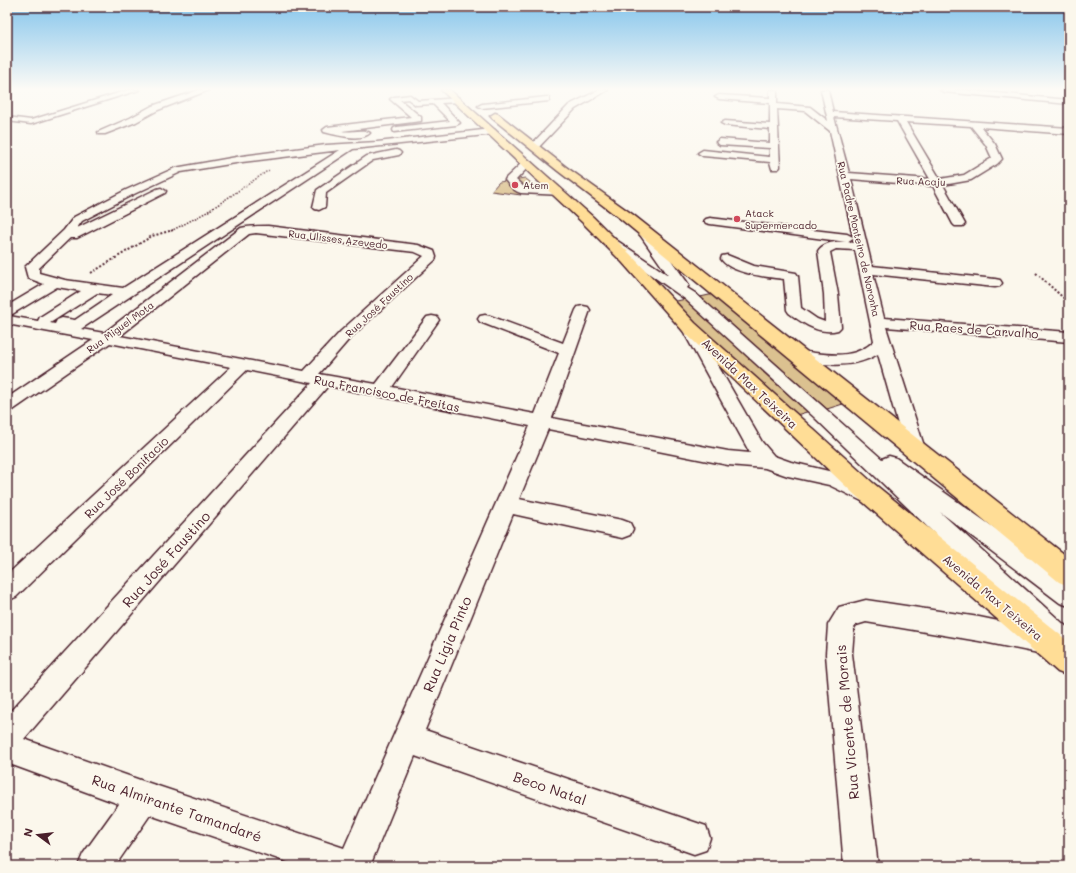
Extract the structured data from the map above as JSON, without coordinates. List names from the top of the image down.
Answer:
{
  "streets": {
    "main road": ["Avenida Max Teixeira"],
    "street": [
      "Rua Acaju",
      "Rua Ulisses Azevedo",
      "Rua Padre Monteiro de Noronha",
      "Rua José Faustino",
      "Rua Miguel Mota",
      "Rua Paes de Carvalho",
      "Rua Francisco de Freitas",
      "Rua José Bonifacio",
      "Rua Ligia Pinto",
      "Rua Vicente de Morais",
      "Beco Natal",
      "Rua Almirante Tamandaré"
    ]
  },
  "crossings": [
    ["Rua Acaju", "Rua Padre Monteiro de Noronha"],
    ["Rua Ulisses Azevedo", "Rua José Faustino"],
    ["Rua Ulisses Azevedo", "Rua Miguel Mota"],
    ["Rua Padre Monteiro de Noronha", "Rua Paes de Carvalho"],
    ["Rua Padre Monteiro de Noronha", "Avenida Max Teixeira"],
    ["Rua José Faustino", "Rua Francisco de Freitas"],
    ["Rua Miguel Mota", "Rua Francisco de Freitas"],
    ["Avenida Max Teixeira", "Rua Francisco de Freitas"],
    ["Avenida Max Teixeira", "Rua Vicente de Morais"],
    ["Rua Francisco de Freitas", "Rua José Bonifacio"],
    ["Rua Francisco de Freitas", "Rua Ligia Pinto"],
    ["Rua Ligia Pinto", "Beco Natal"]
  ],
  "places": ["Atem", "Atack Supermercado"],
  "north": "left"
}
